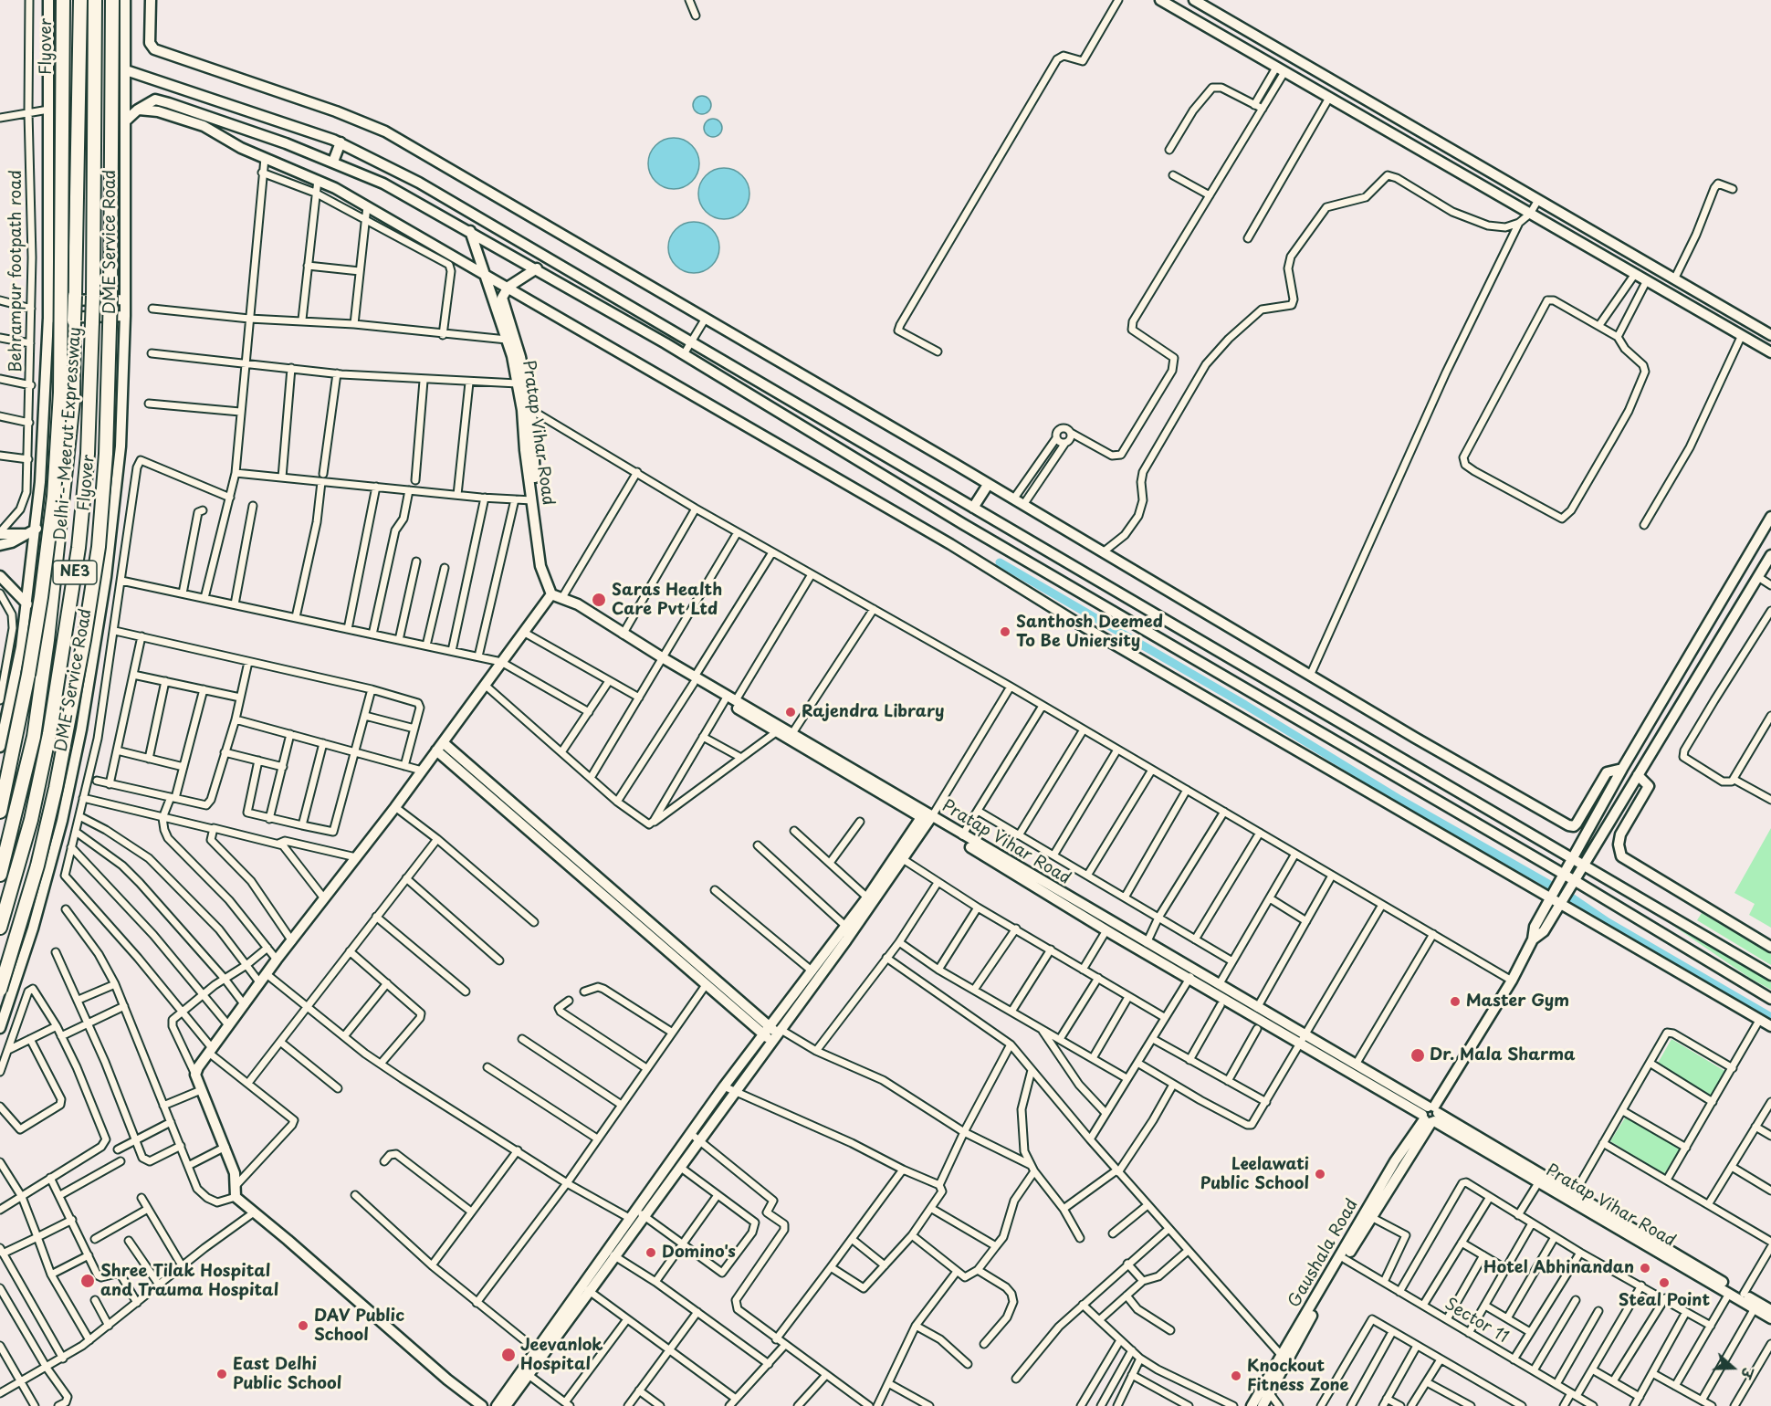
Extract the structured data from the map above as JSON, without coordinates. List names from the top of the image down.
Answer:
{
  "streets": {
    "highway": ["Flyover", "Delhi - Meerut Expressway", "NE3"],
    "street": [
      "DME Service Road",
      "Behrampur footpath road",
      "Pratap Vihar Road",
      "Gaushala Road",
      "Sector 11"
    ]
  },
  "crossings": [
    ["Pratap Vihar Road", "Gaushala Road"],
    ["Gaushala Road", "Sector 11"]
  ],
  "places": [
    "Saras Health Care Pvt Ltd",
    "Santhosh Deemed To Be Uniersity",
    "Rajendra Library",
    "Master Gym",
    "Dr. Mala Sharma",
    "Leelawati Public School",
    "Domino's",
    "Hotel Abhinandan",
    "Shree Tilak Hospital and Trauma Hospital",
    "Steal Point",
    "DAV Public School",
    "Jeevanlok Hospital",
    "East Delhi Public School",
    "Knockout Fitness Zone"
  ],
  "north": "right"
}
